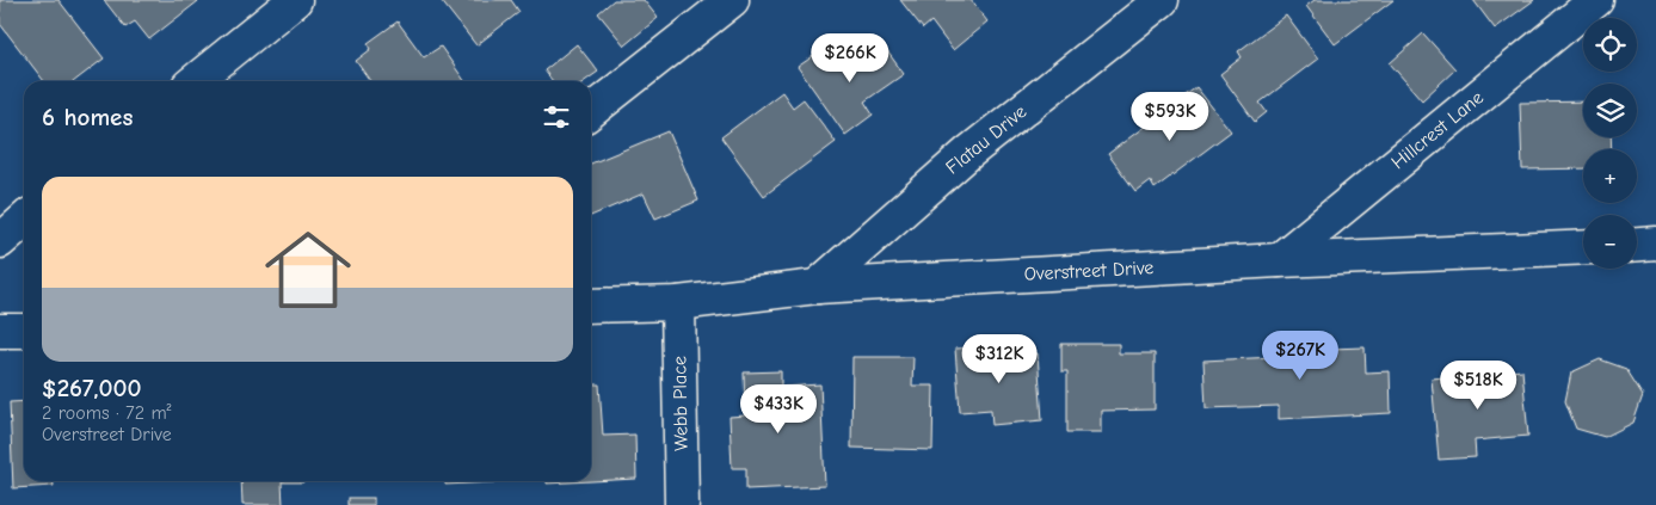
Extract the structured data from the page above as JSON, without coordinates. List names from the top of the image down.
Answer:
{
  "streets": {
    "street": [
      "Hillcrest Lane",
      "Flatau Drive",
      "Overstreet Drive",
      "Webb Place"
    ]
  },
  "crossings": [
    ["Hillcrest Lane", "Overstreet Drive"],
    ["Flatau Drive", "Overstreet Drive"],
    ["Overstreet Drive", "Webb Place"]
  ],
  "page": {
    "map_buttons": ["+", "−"],
    "price": [
      "$266K",
      "$593K",
      "$267K",
      "$312K",
      "$518K",
      "$433K"
    ],
    "heading": "6 homes",
    "list": [
      {
        "name": "$267,000",
        "note": "2 rooms · 72 m² · Overstreet Drive"
      }
    ]
  }
}
